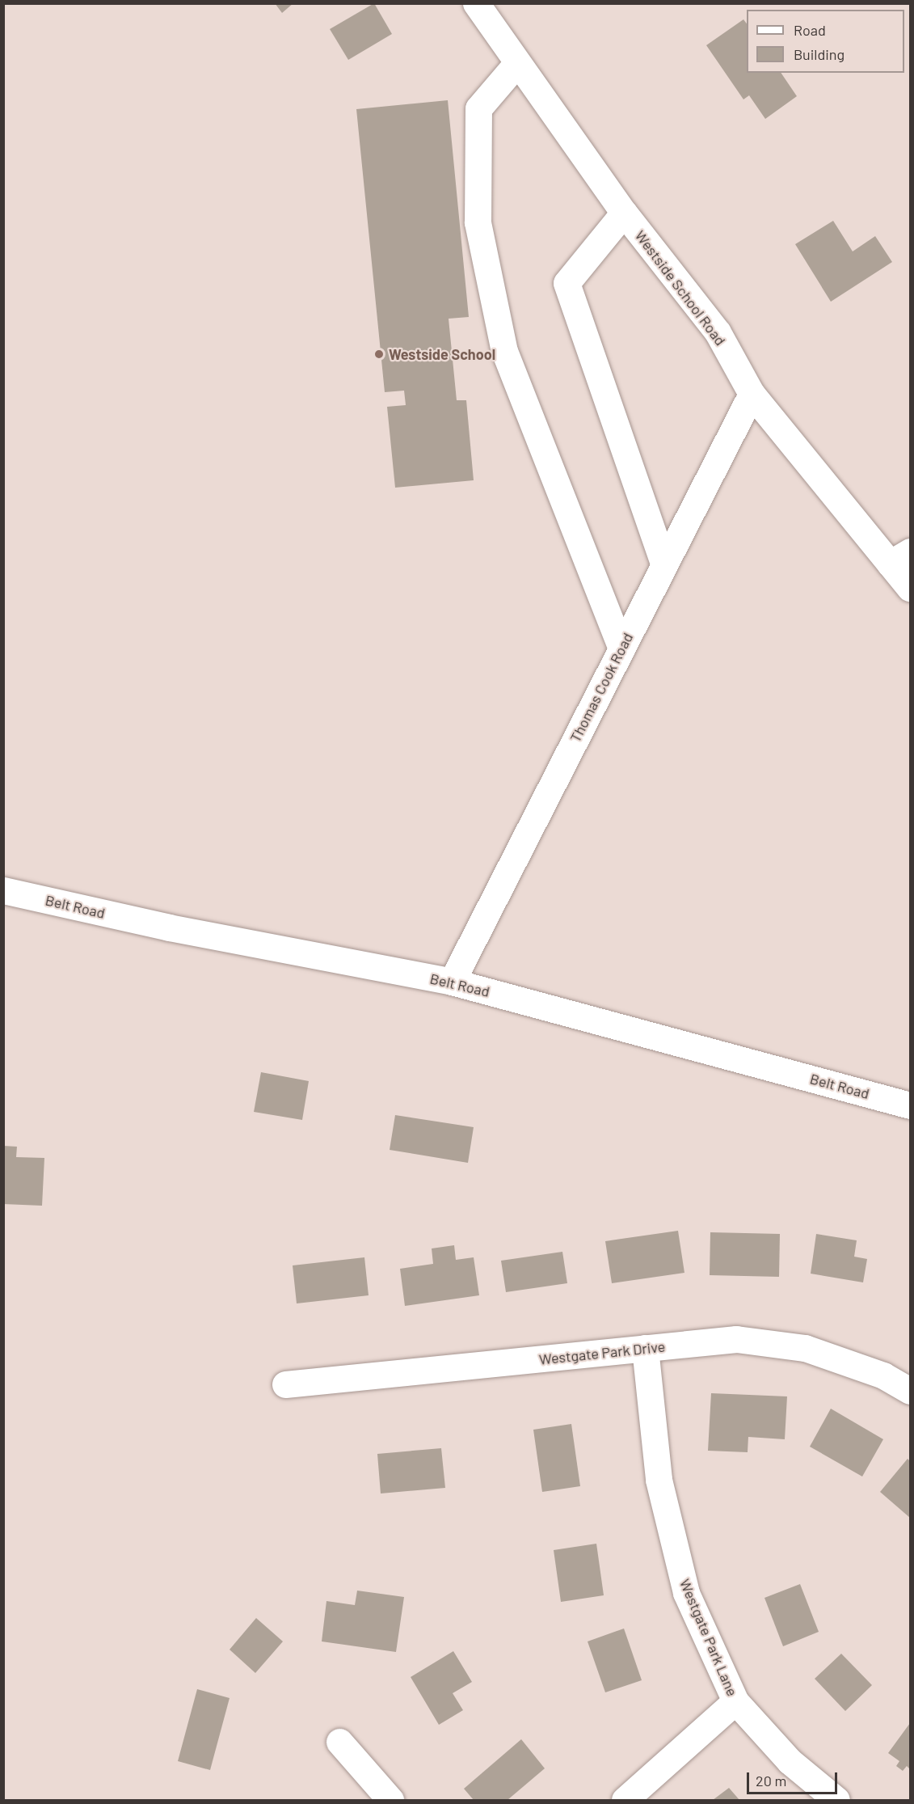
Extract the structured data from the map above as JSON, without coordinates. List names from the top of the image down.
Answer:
{
  "streets": {
    "street": [
      "Westside School Road",
      "Thomas Cook Road",
      "Belt Road",
      "Westgate Park Drive",
      "Westgate Park Lane"
    ]
  },
  "crossings": [
    ["Westside School Road", "Thomas Cook Road"],
    ["Thomas Cook Road", "Belt Road"],
    ["Westgate Park Drive", "Westgate Park Lane"]
  ],
  "places": ["Westside School"],
  "legend": ["Road", "Building"],
  "scale_bar": "20 m"
}
